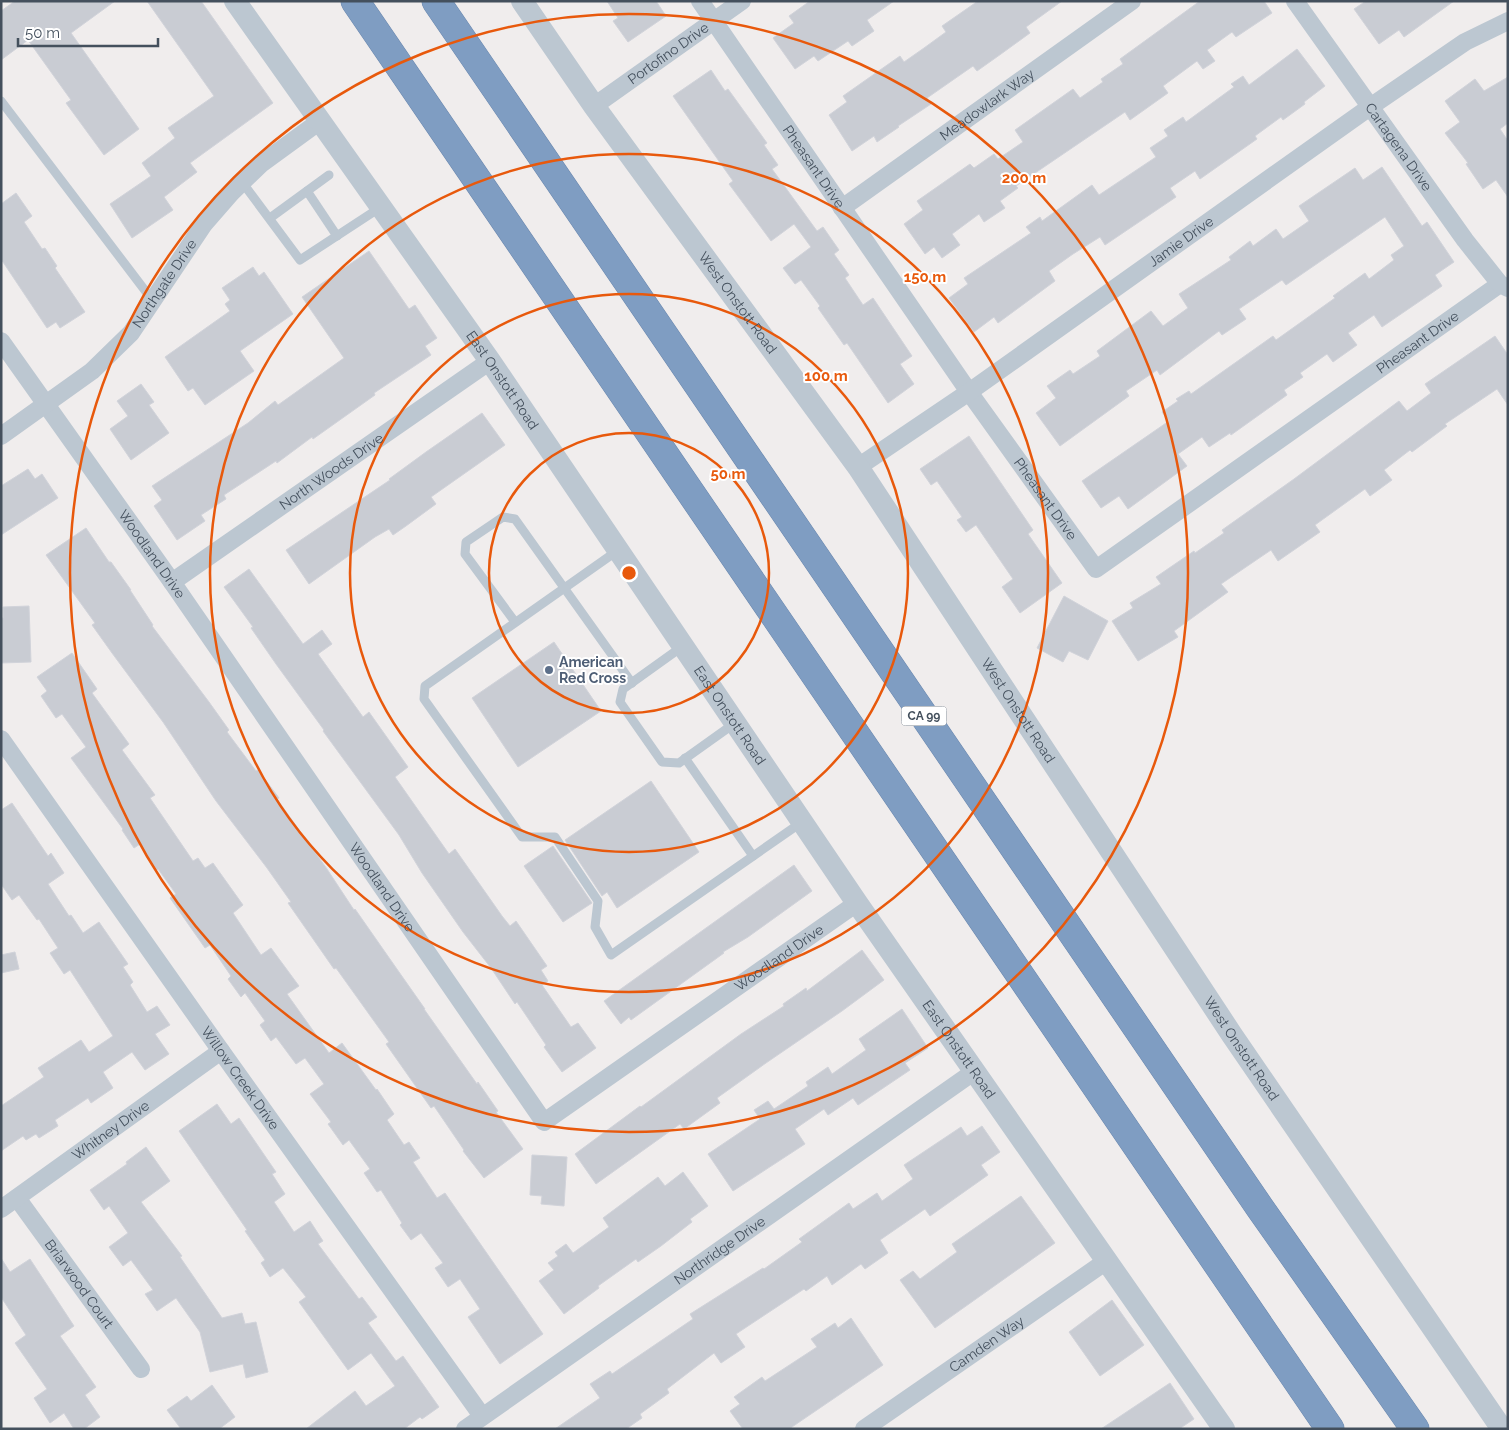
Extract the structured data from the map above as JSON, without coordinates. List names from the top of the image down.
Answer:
{
  "streets": {
    "highway": ["CA 99"],
    "street": [
      "Portofino Drive",
      "Meadowlark Way",
      "Cartagena Drive",
      "Pheasant Drive",
      "Jamie Drive",
      "Northgate Drive",
      "West Onstott Road",
      "East Onstott Road",
      "North Woods Drive",
      "Woodland Drive",
      "Willow Creek Drive",
      "Whitney Drive",
      "Northridge Drive",
      "Briarwood Court",
      "Camden Way"
    ]
  },
  "crossings": [
    ["Portofino Drive", "Pheasant Drive"],
    ["Portofino Drive", "West Onstott Road"],
    ["Meadowlark Way", "Pheasant Drive"],
    ["Cartagena Drive", "Pheasant Drive"],
    ["Cartagena Drive", "Jamie Drive"],
    ["Pheasant Drive", "Jamie Drive"],
    ["Jamie Drive", "West Onstott Road"],
    ["Northgate Drive", "East Onstott Road"],
    ["Northgate Drive", "Woodland Drive"],
    ["East Onstott Road", "North Woods Drive"],
    ["East Onstott Road", "Woodland Drive"],
    ["East Onstott Road", "Northridge Drive"],
    ["East Onstott Road", "Camden Way"],
    ["North Woods Drive", "Woodland Drive"],
    ["Willow Creek Drive", "Whitney Drive"],
    ["Willow Creek Drive", "Northridge Drive"],
    ["Whitney Drive", "Briarwood Court"]
  ],
  "places": ["American Red Cross"],
  "scale_bar": "50 m",
  "rings": [
    "200 m",
    "150 m",
    "100 m",
    "50 m"
  ]
}
